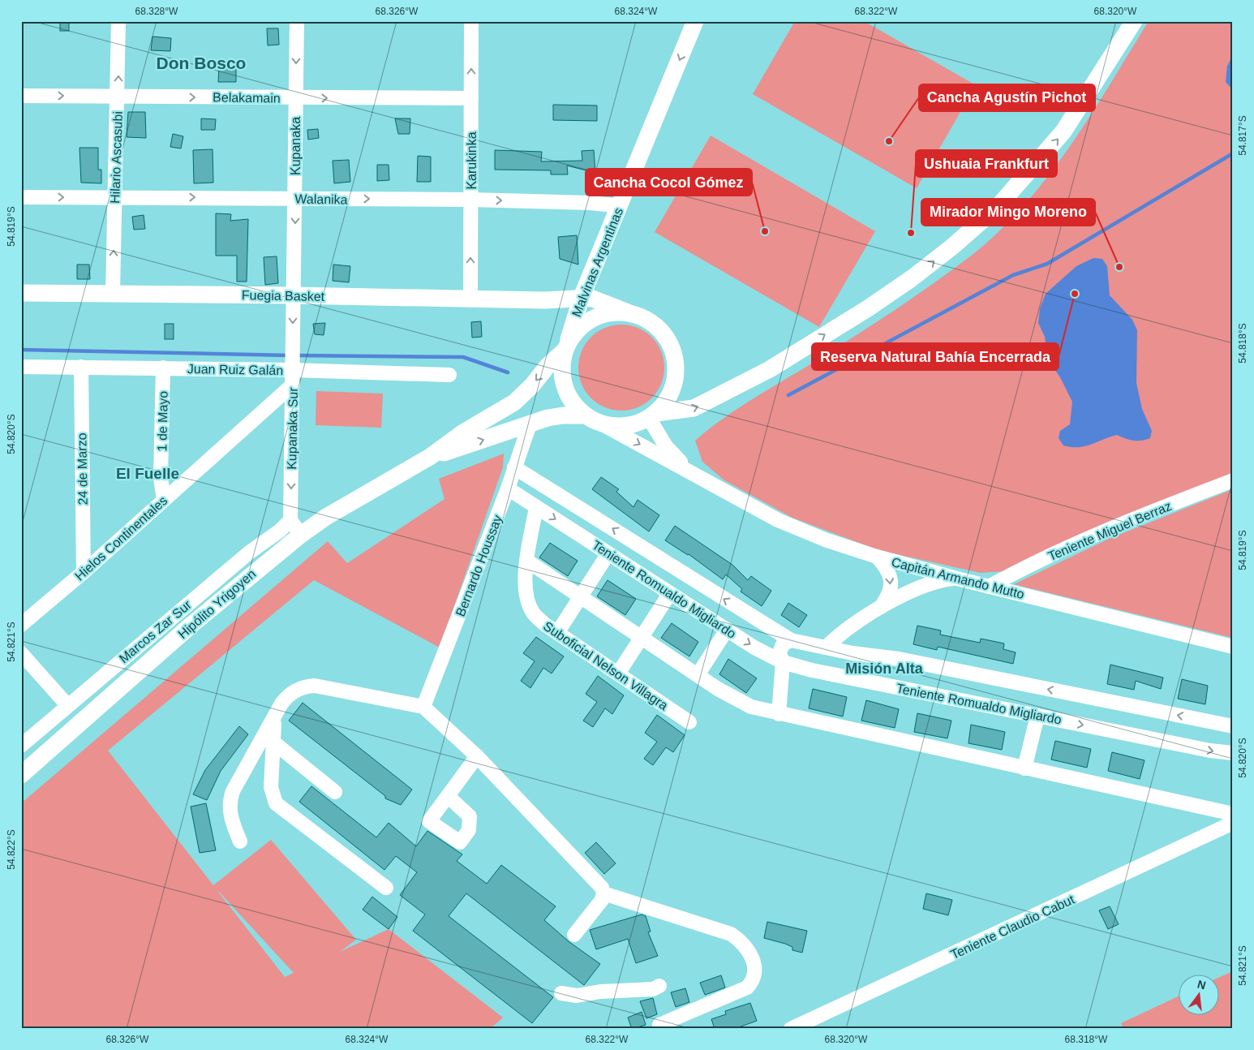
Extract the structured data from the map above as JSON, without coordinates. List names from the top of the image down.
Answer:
{
  "streets": {
    "main road": ["Malvinas Argentinas", "Fuegia Basket", "Hipólito Yrigoyen"],
    "street": [
      "Belakamain",
      "Kupanaka",
      "Hilario Ascasubi",
      "Karukinka",
      "Walanika",
      "Juan Ruiz Galán",
      "1 de Mayo",
      "Kupanaka Sur",
      "24 de Marzo",
      "Teniente Miguel Berraz",
      "Hielos Continentales",
      "Bernardo Houssay",
      "Capitán Armando Mutto",
      "Teniente Romualdo Migliardo",
      "Marcos Zar Sur",
      "Suboficial Nelson Villagra",
      "Teniente Claudio Cabut"
    ]
  },
  "crossings": [
    ["Belakamain", "Kupanaka"],
    ["Belakamain", "Hilario Ascasubi"],
    ["Belakamain", "Karukinka"],
    ["Kupanaka", "Walanika"],
    ["Kupanaka", "Fuegia Basket"],
    ["Kupanaka", "Kupanaka Sur"],
    ["Hilario Ascasubi", "Walanika"],
    ["Hilario Ascasubi", "Fuegia Basket"],
    ["Karukinka", "Walanika"],
    ["Karukinka", "Fuegia Basket"],
    ["Walanika", "Malvinas Argentinas"],
    ["Malvinas Argentinas", "Fuegia Basket"],
    ["Malvinas Argentinas", "Capitán Armando Mutto"],
    ["Fuegia Basket", "Kupanaka Sur"],
    ["Fuegia Basket", "Capitán Armando Mutto"],
    ["Juan Ruiz Galán", "1 de Mayo"],
    ["Juan Ruiz Galán", "Kupanaka Sur"],
    ["Juan Ruiz Galán", "24 de Marzo"],
    ["1 de Mayo", "Hielos Continentales"],
    ["Kupanaka Sur", "Hielos Continentales"],
    ["Kupanaka Sur", "Marcos Zar Sur"],
    ["24 de Marzo", "Hielos Continentales"],
    ["Teniente Miguel Berraz", "Capitán Armando Mutto"],
    ["Bernardo Houssay", "Teniente Romualdo Migliardo"],
    ["Teniente Romualdo Migliardo", "Suboficial Nelson Villagra"]
  ],
  "one_way": [
    "Belakamain",
    "Kupanaka",
    "Hilario Ascasubi",
    "Karukinka",
    "Walanika",
    "Malvinas Argentinas",
    "Kupanaka Sur"
  ],
  "districts": ["Don Bosco", "El Fuelle", "Misión Alta"],
  "places": [
    "Cancha Agustín Pichot",
    "Cancha Cocol Gómez",
    "Ushuaia Frankfurt",
    "Mirador Mingo Moreno",
    "Reserva Natural Bahía Encerrada"
  ],
  "north": "top",
  "coordinates": [
    "68.328°W",
    "68.326°W",
    "68.324°W",
    "68.322°W",
    "68.320°W",
    "54.817°S",
    "54.819°S",
    "54.818°S",
    "54.820°S",
    "54.821°S",
    "54.822°S",
    "68.318°W"
  ]
}
